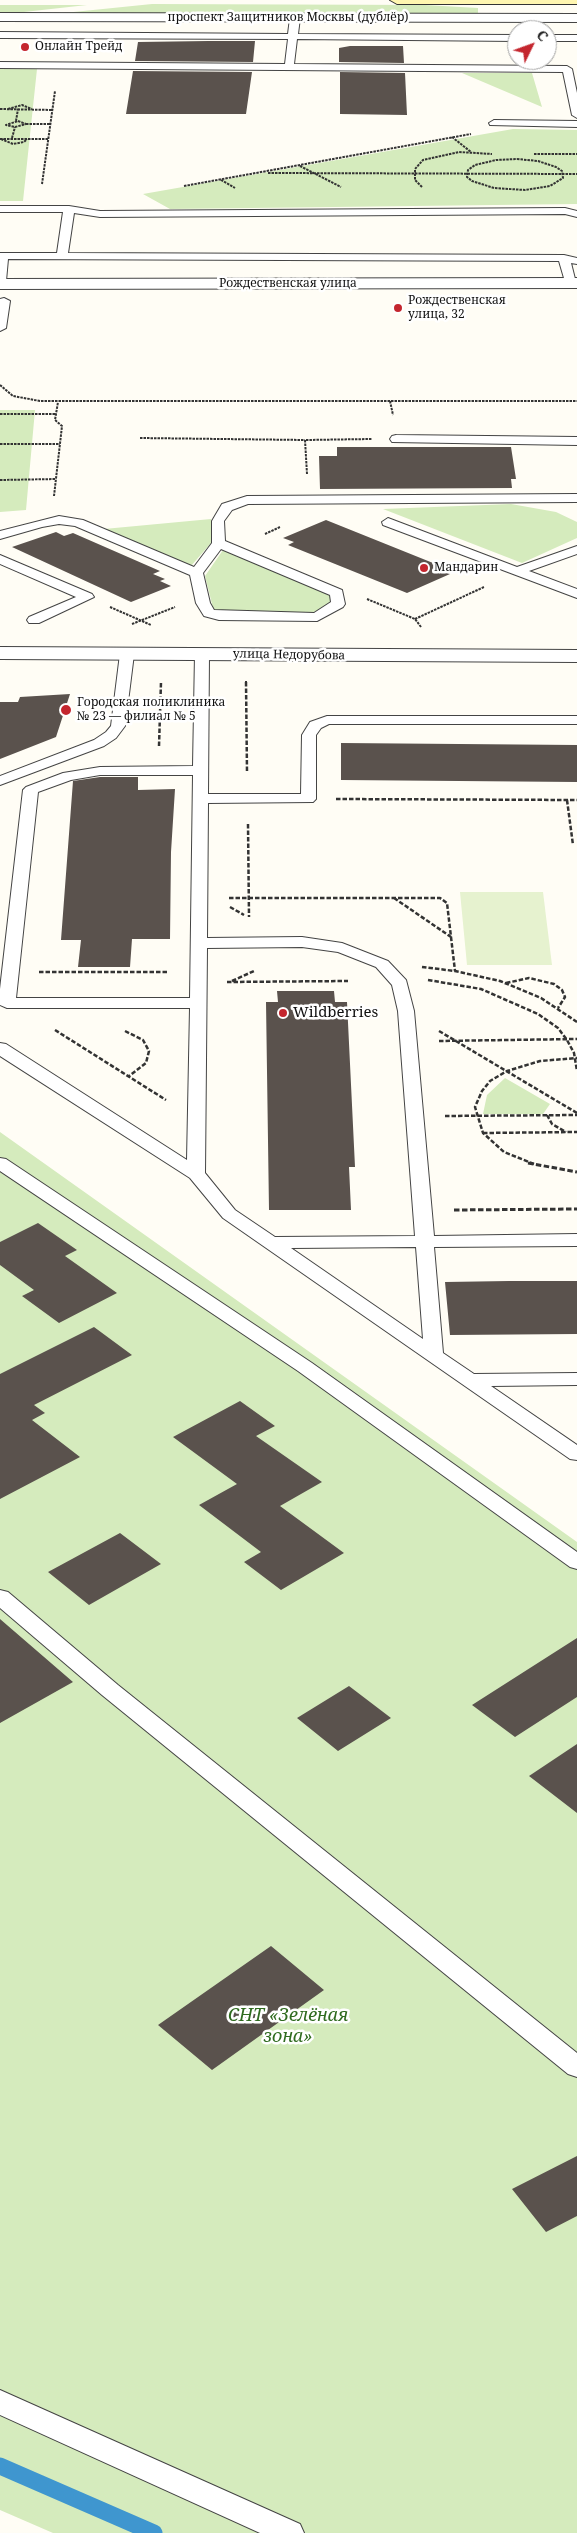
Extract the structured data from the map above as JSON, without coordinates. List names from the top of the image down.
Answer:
{
  "streets": {
    "street": ["проспект Защитников Москвы (дублёр)", "Рождественская улица", "улица Недорубова"]
  },
  "parks": ["СНТ «Зелёная зона»"],
  "places": [
    "Онлайн Трейд",
    "Рождественская улица, 32",
    "Мандарин",
    "Городская поликлиника № 23 — филиал № 5",
    "Wildberries"
  ],
  "north": "top right"
}
